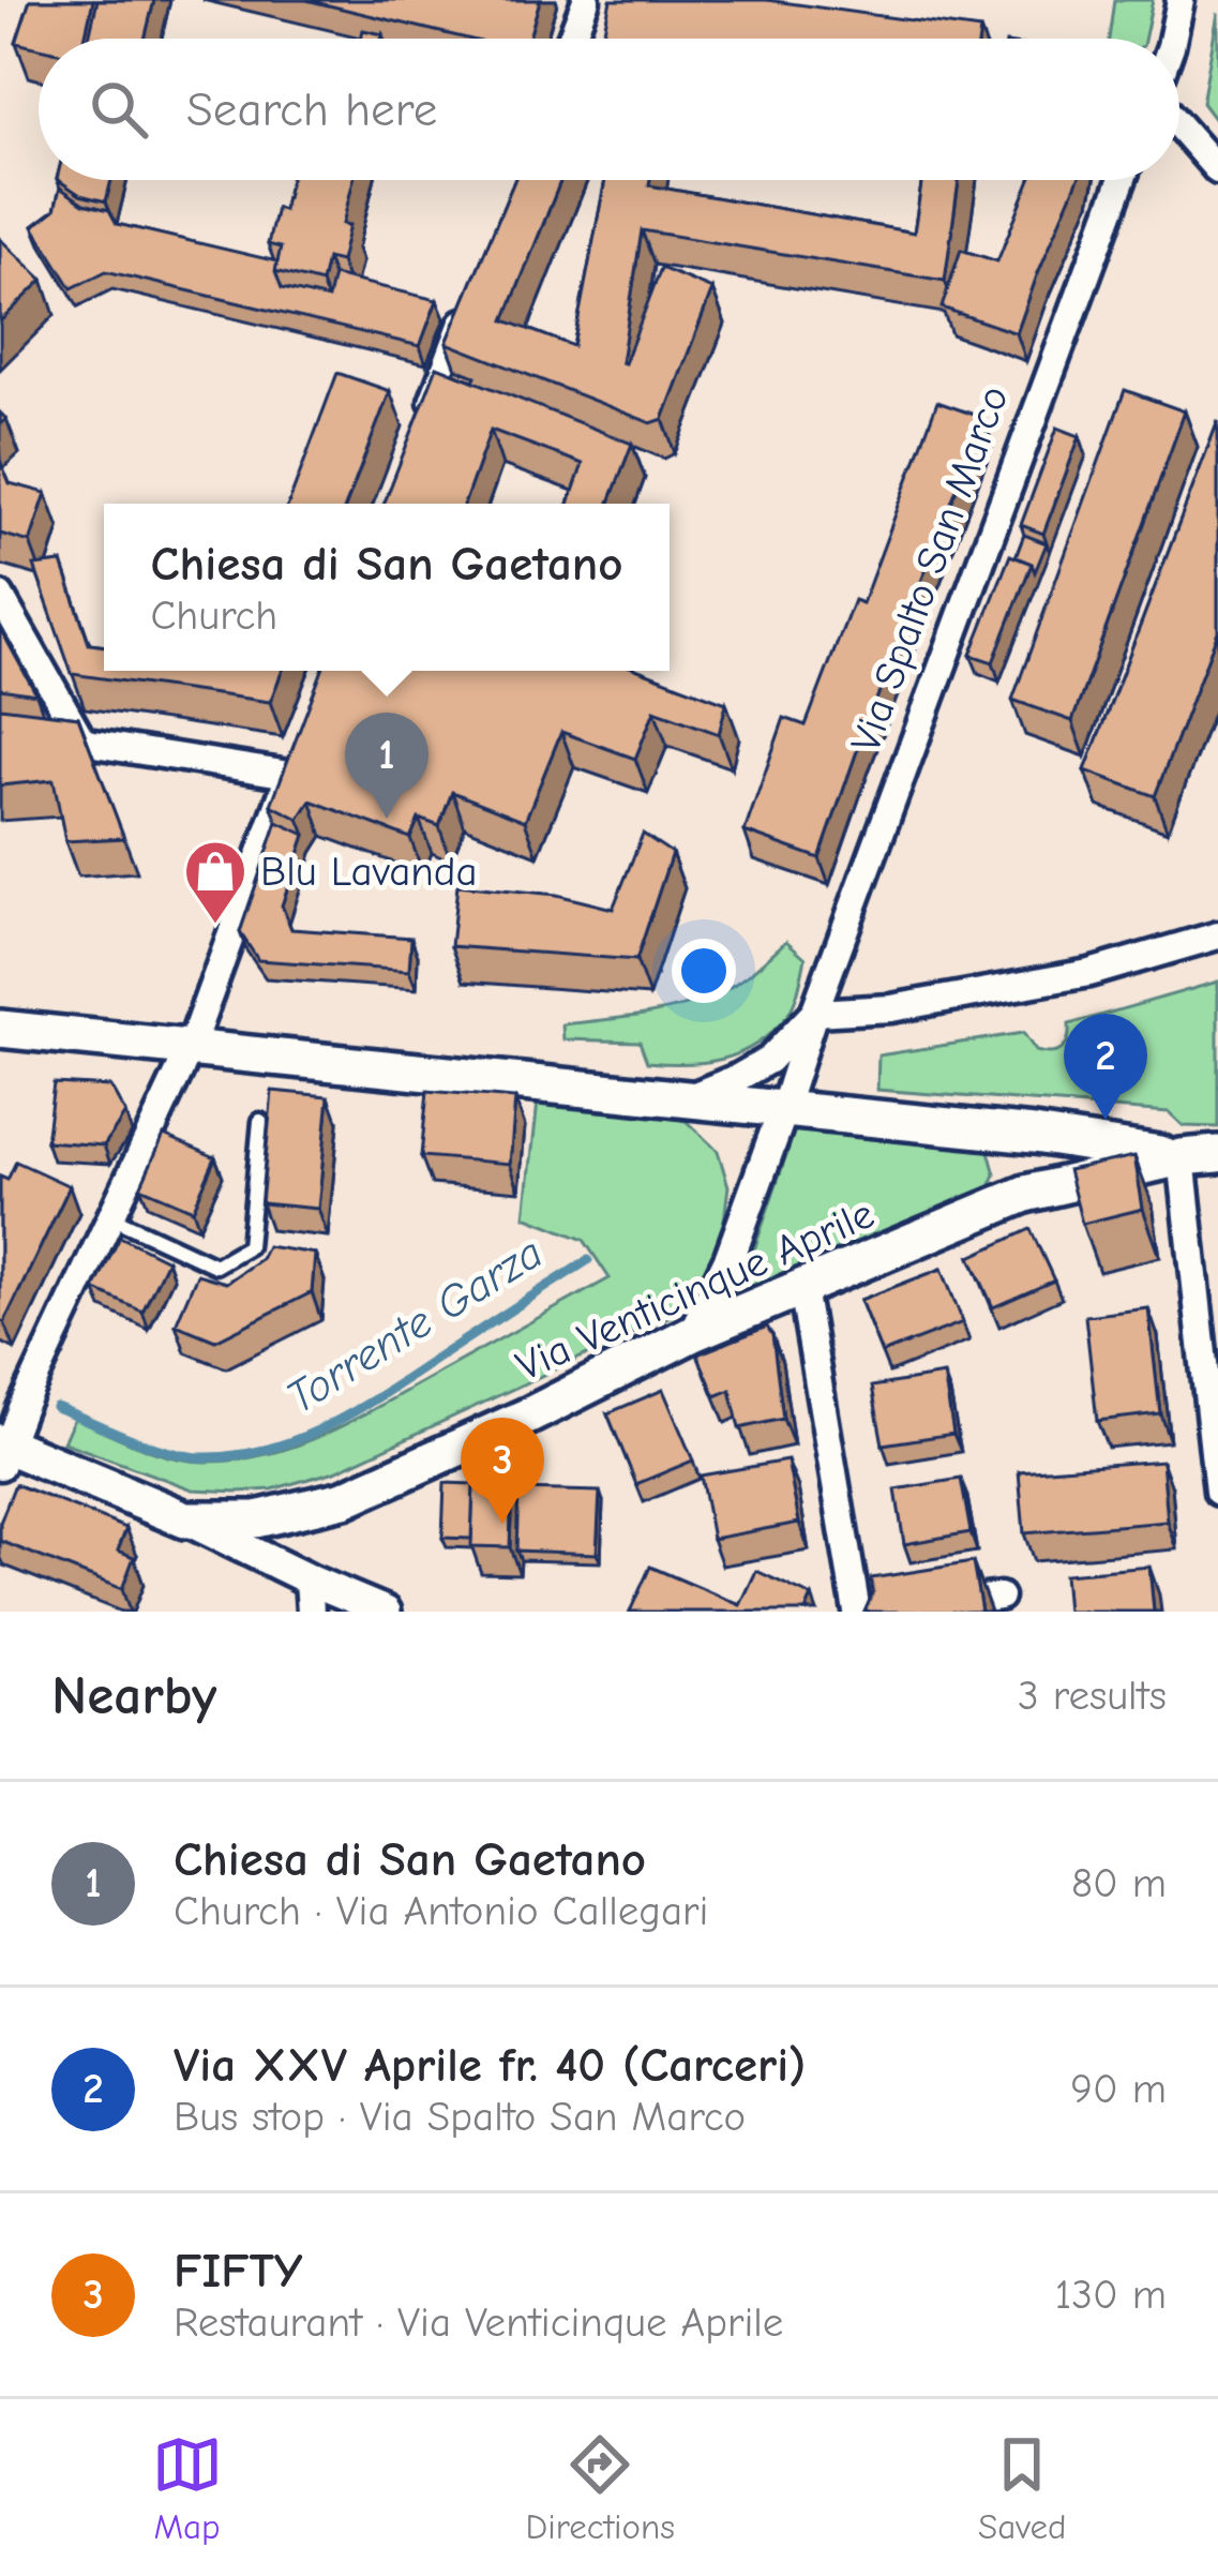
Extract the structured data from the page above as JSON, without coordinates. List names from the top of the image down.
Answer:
{
  "streets": {
    "main road": ["Via Spalto San Marco", "Via Venticinque Aprile"]
  },
  "crossings": [
    ["Via Spalto San Marco", "Via Venticinque Aprile"]
  ],
  "water": ["Torrente Garza"],
  "places": {
    "shop": ["Blu Lavanda"]
  },
  "page": {
    "search": "Search here",
    "popup": ["Chiesa di San Gaetano", "Church"],
    "pins": ["1", "2", "3"],
    "heading": ["Nearby", "3 results"],
    "list": [
      {
        "mark": "1",
        "name": "Chiesa di San Gaetano",
        "note": "Church · Via Antonio Callegari",
        "value": "80 m"
      },
      {
        "mark": "2",
        "name": "Via XXV Aprile fr. 40 (Carceri)",
        "note": "Bus stop · Via Spalto San Marco",
        "value": "90 m"
      },
      {
        "mark": "3",
        "name": "FIFTY",
        "note": "Restaurant · Via Venticinque Aprile",
        "value": "130 m"
      }
    ],
    "nav": ["Map", "Directions", "Saved"]
  }
}
